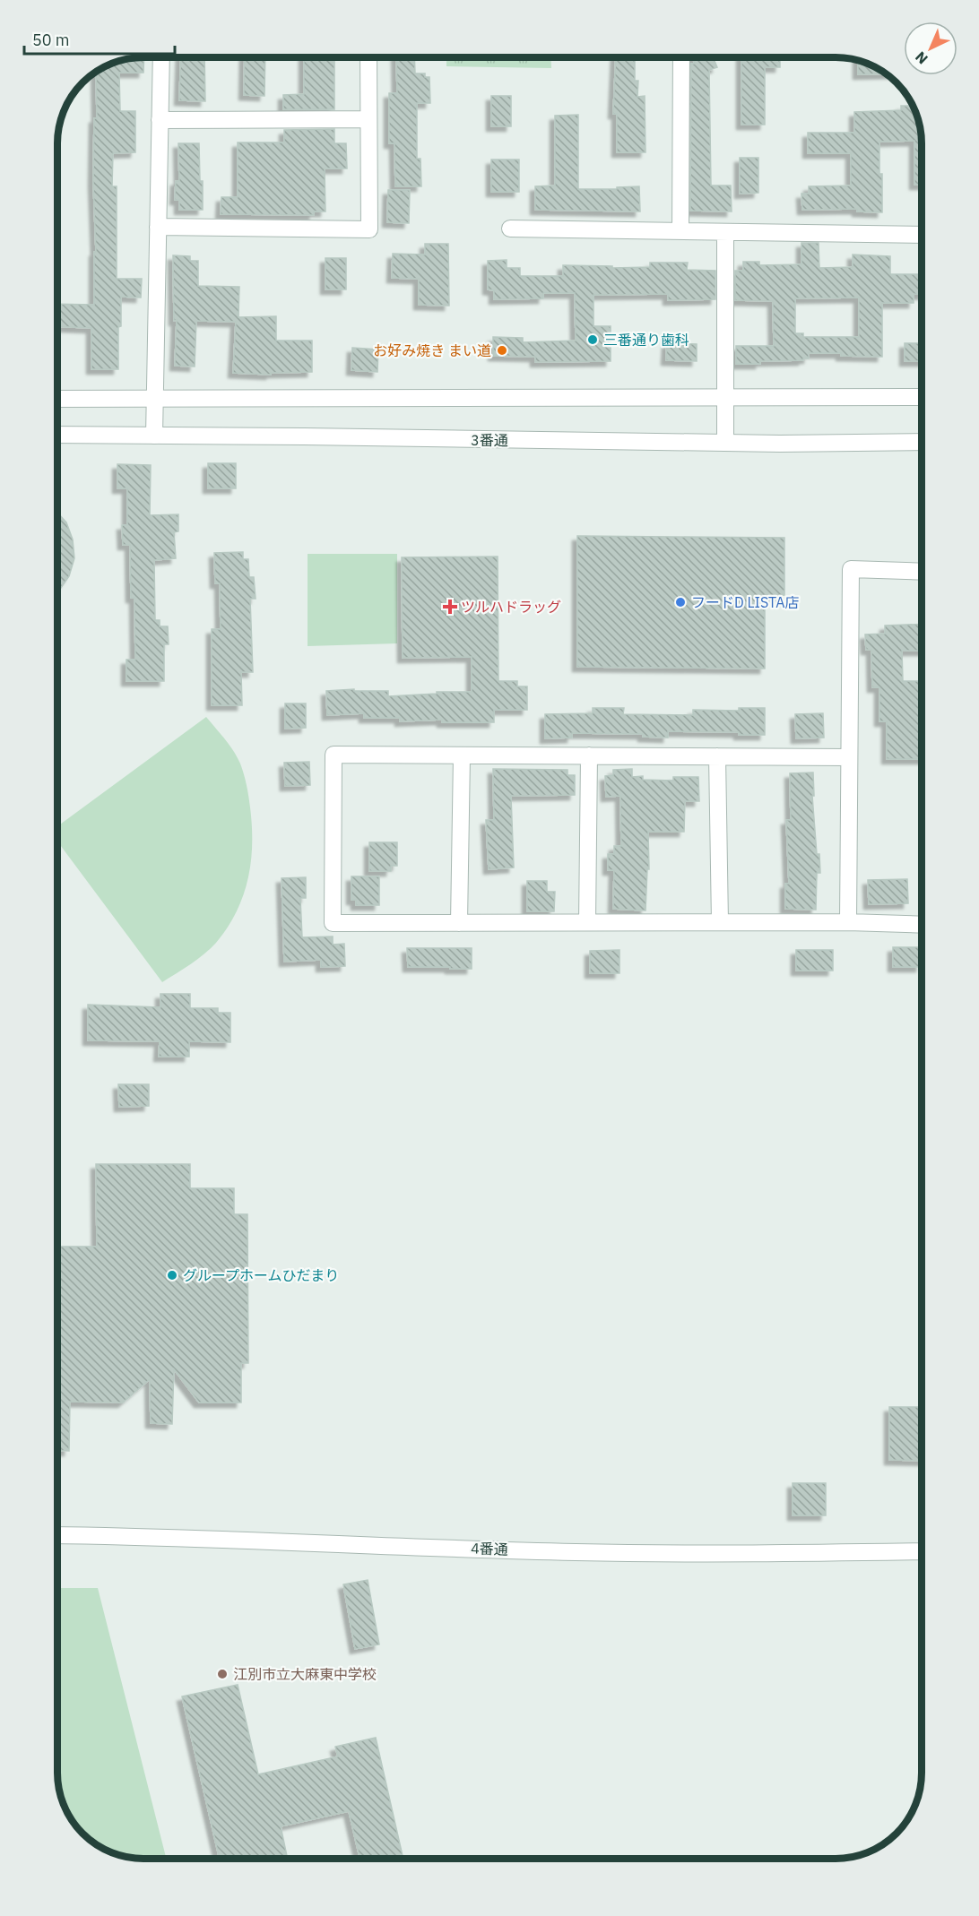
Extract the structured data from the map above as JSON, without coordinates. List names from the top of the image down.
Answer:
{
  "streets": {
    "street": ["3番通", "4番通"]
  },
  "places": {
    "other": [
      "三番通り歯科",
      "お好み焼き まい道",
      "フードD LISTA店",
      "グループホームひだまり",
      "江別市立大麻東中学校"
    ],
    "health": ["ツルハドラッグ"]
  },
  "scale_bar": "50 m",
  "north": "bottom left"
}
